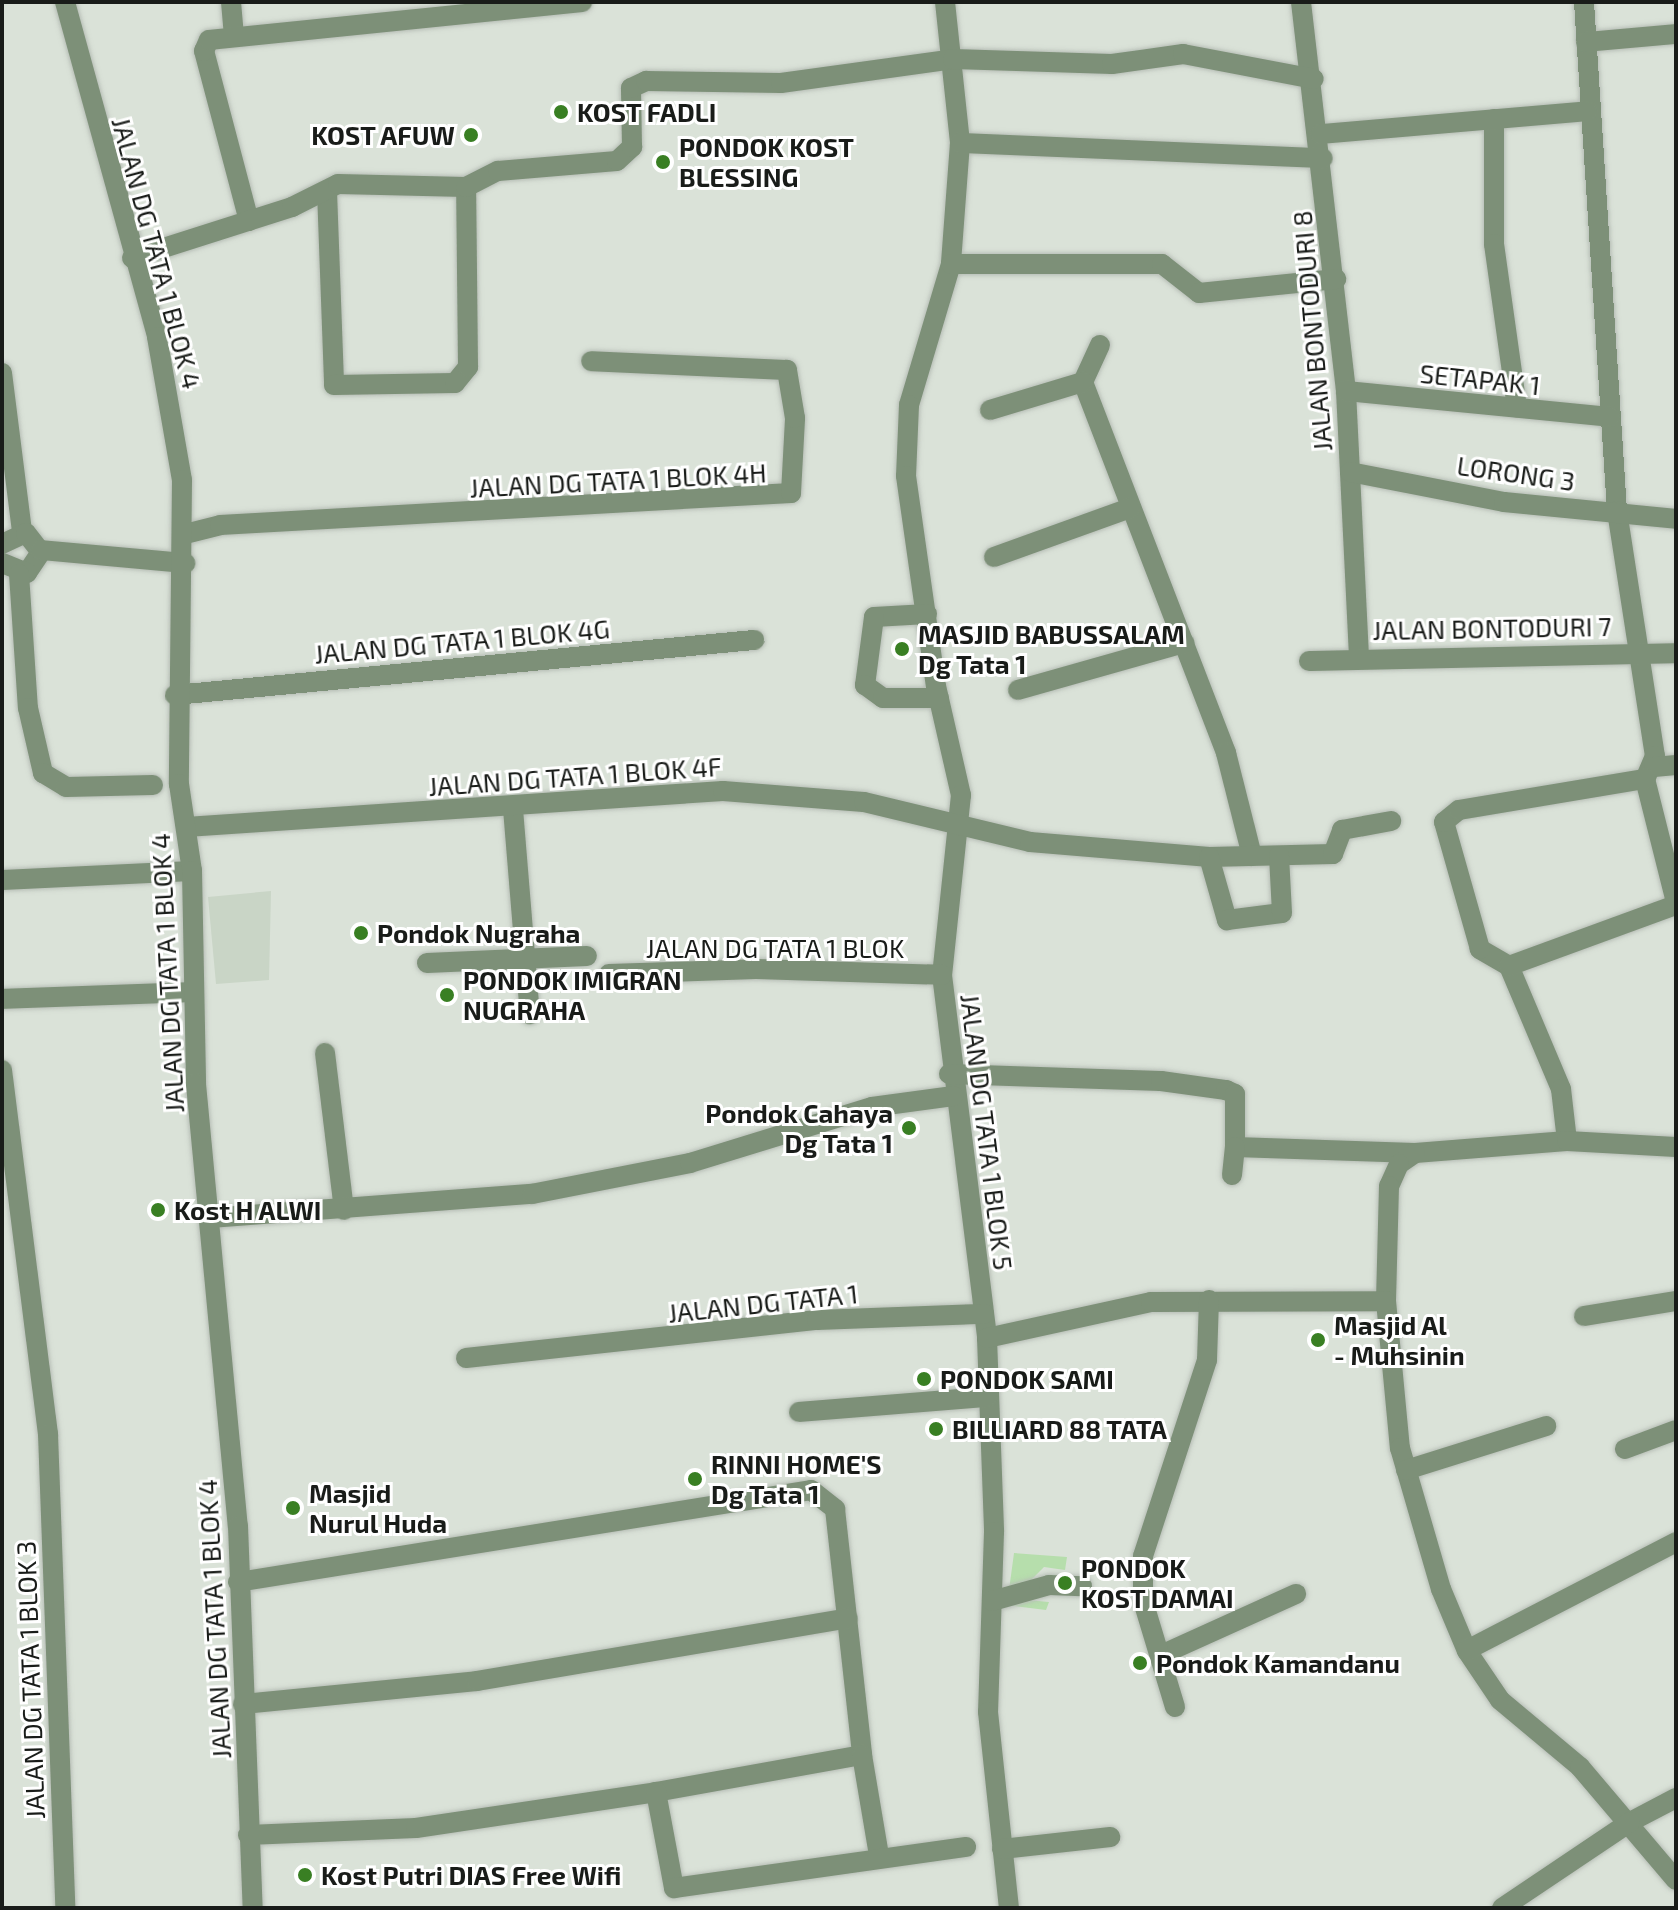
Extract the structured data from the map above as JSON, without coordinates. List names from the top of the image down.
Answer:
{
  "streets": {
    "street": [
      "JALAN DG TATA 1 BLOK 4",
      "JALAN BONTODURI 8",
      "SETAPAK 1",
      "LORONG 3",
      "JALAN DG TATA 1 BLOK 4H",
      "JALAN BONTODURI 7",
      "JALAN DG TATA 1 BLOK 4G",
      "JALAN DG TATA 1 BLOK 4F",
      "JALAN DG TATA 1 BLOK",
      "JALAN DG TATA 1 BLOK 5",
      "JALAN DG TATA 1",
      "JALAN DG TATA 1 BLOK 3"
    ]
  },
  "crossings": [
    ["JALAN DG TATA 1 BLOK 4", "JALAN DG TATA 1 BLOK 4H"],
    ["JALAN DG TATA 1 BLOK 4", "JALAN DG TATA 1 BLOK 4G"],
    ["JALAN DG TATA 1 BLOK 4", "JALAN DG TATA 1 BLOK 4F"],
    ["JALAN BONTODURI 8", "SETAPAK 1"],
    ["JALAN BONTODURI 8", "LORONG 3"],
    ["JALAN BONTODURI 8", "JALAN BONTODURI 7"],
    ["JALAN DG TATA 1 BLOK 4F", "JALAN DG TATA 1 BLOK 5"],
    ["JALAN DG TATA 1 BLOK", "JALAN DG TATA 1 BLOK 5"],
    ["JALAN DG TATA 1 BLOK 5", "JALAN DG TATA 1"]
  ],
  "places": [
    "KOST FADLI",
    "KOST AFUW",
    "PONDOK KOST BLESSING",
    "MASJID BABUSSALAM Dg Tata 1",
    "Pondok Nugraha",
    "PONDOK IMIGRAN NUGRAHA",
    "Pondok Cahaya Dg Tata 1",
    "Kost H ALWI",
    "Masjid Al - Muhsinin",
    "PONDOK SAMI",
    "BILLIARD 88 TATA",
    "RINNI HOME'S Dg Tata 1",
    "Masjid Nurul Huda",
    "PONDOK KOST DAMAI",
    "Pondok Kamandanu",
    "Kost Putri DIAS Free Wifi"
  ]
}
